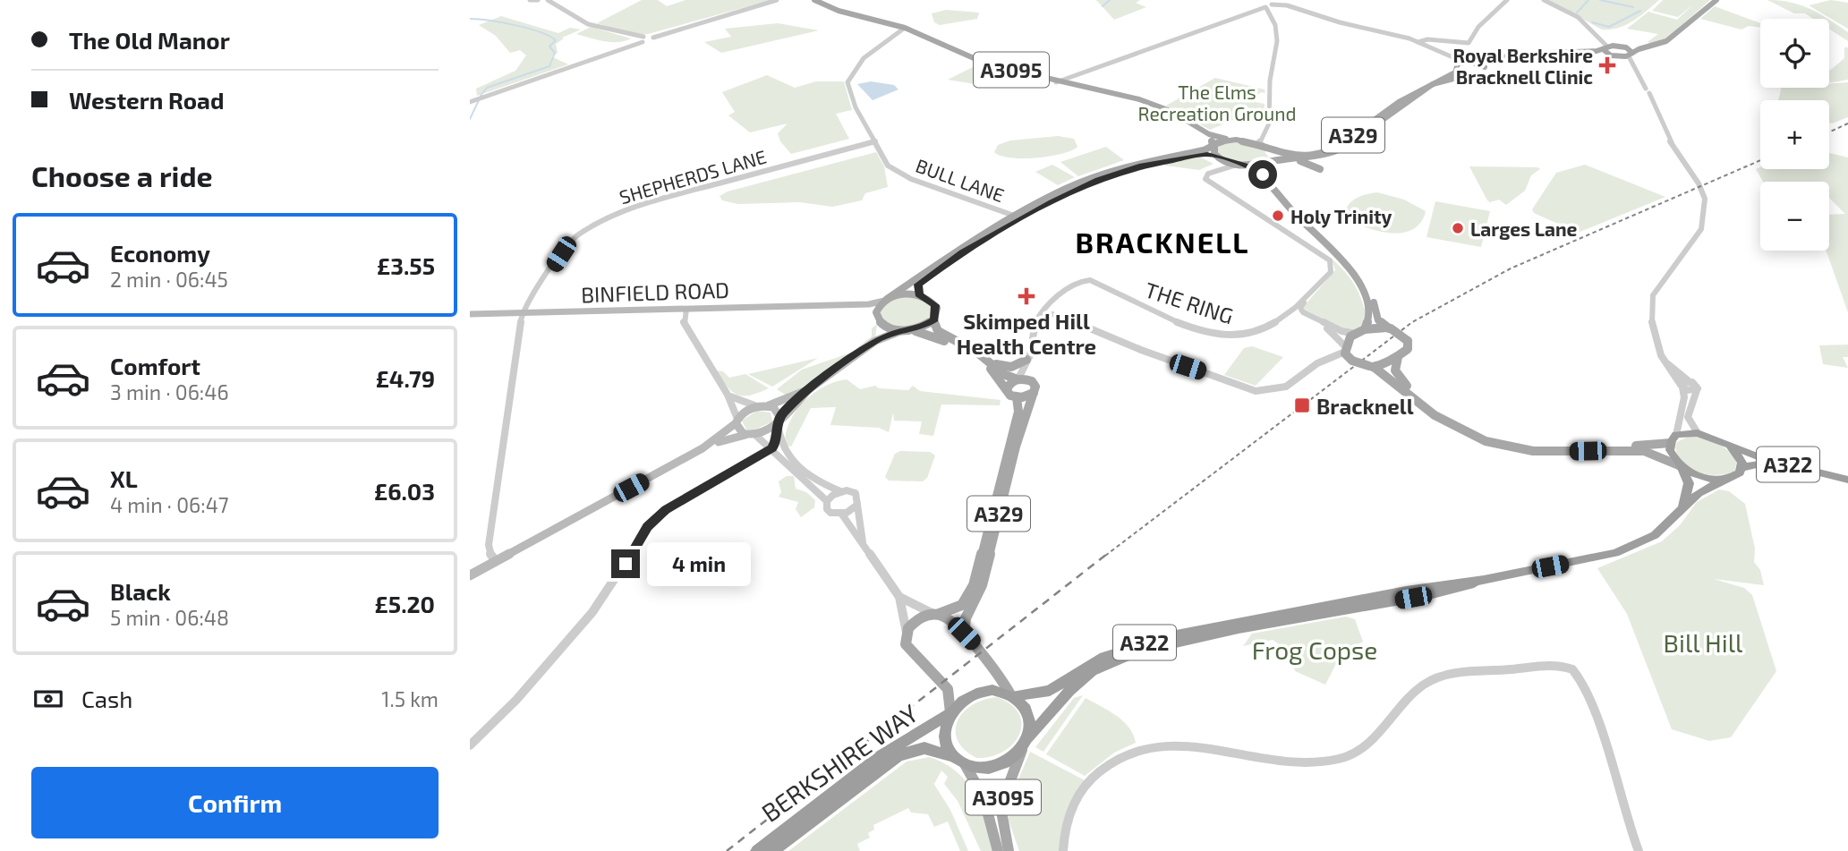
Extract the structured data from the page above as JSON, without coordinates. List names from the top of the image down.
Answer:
{
  "streets": {
    "highway": ["A322", "BERKSHIRE WAY"],
    "main road": ["A3095", "A329", "BINFIELD ROAD"],
    "street": ["SHEPHERDS LANE", "BULL LANE", "THE RING"]
  },
  "crossings": [
    ["A3095", "A329"],
    ["A3095", "BULL LANE"],
    ["A3095", "A322"],
    ["A3095", "BERKSHIRE WAY"],
    ["A329", "BULL LANE"],
    ["A329", "BINFIELD ROAD"],
    ["A329", "THE RING"],
    ["SHEPHERDS LANE", "BULL LANE"],
    ["SHEPHERDS LANE", "BINFIELD ROAD"],
    ["A322", "BERKSHIRE WAY"]
  ],
  "districts": ["BRACKNELL"],
  "parks": ["The Elms Recreation Ground", "Bill Hill", "Frog Copse"],
  "places": {
    "health": ["Royal Berkshire Bracknell Clinic", "Skimped Hill Health Centre"],
    "other": ["Holy Trinity", "Larges Lane"],
    "transit": ["Bracknell"]
  },
  "page": {
    "banner": ["The Old Manor", "Western Road"],
    "map_buttons": ["+", "−"],
    "heading": "Choose a ride",
    "list": [
      {
        "name": "Economy",
        "note": "2 min · 06:45",
        "value": "£3.55"
      },
      {
        "name": "Comfort",
        "note": "3 min · 06:46",
        "value": "£4.79"
      },
      {
        "name": "XL",
        "note": "4 min · 06:47",
        "value": "£6.03"
      },
      {
        "name": "Black",
        "note": "5 min · 06:48",
        "value": "£5.20"
      }
    ],
    "bubble": "4 min",
    "pay": ["Cash", "1.5 km"],
    "buttons": "Confirm"
  }
}
